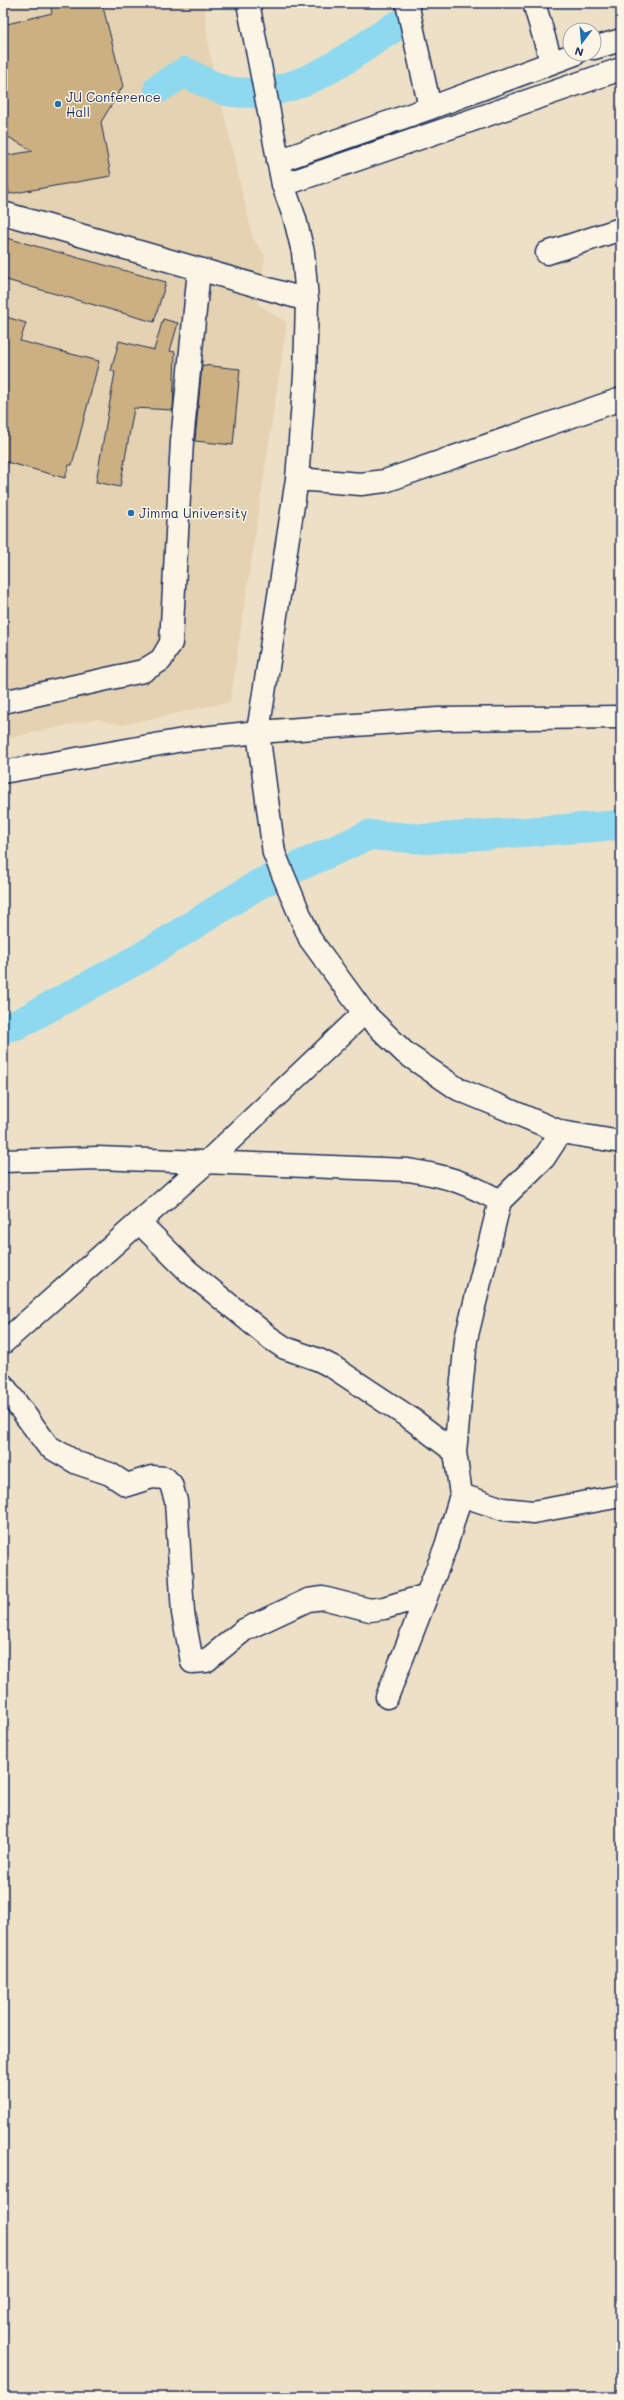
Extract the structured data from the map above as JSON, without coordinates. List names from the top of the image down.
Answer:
{
  "places": ["JU Conference Hall", "Jimma University"],
  "north": "bottom"
}
